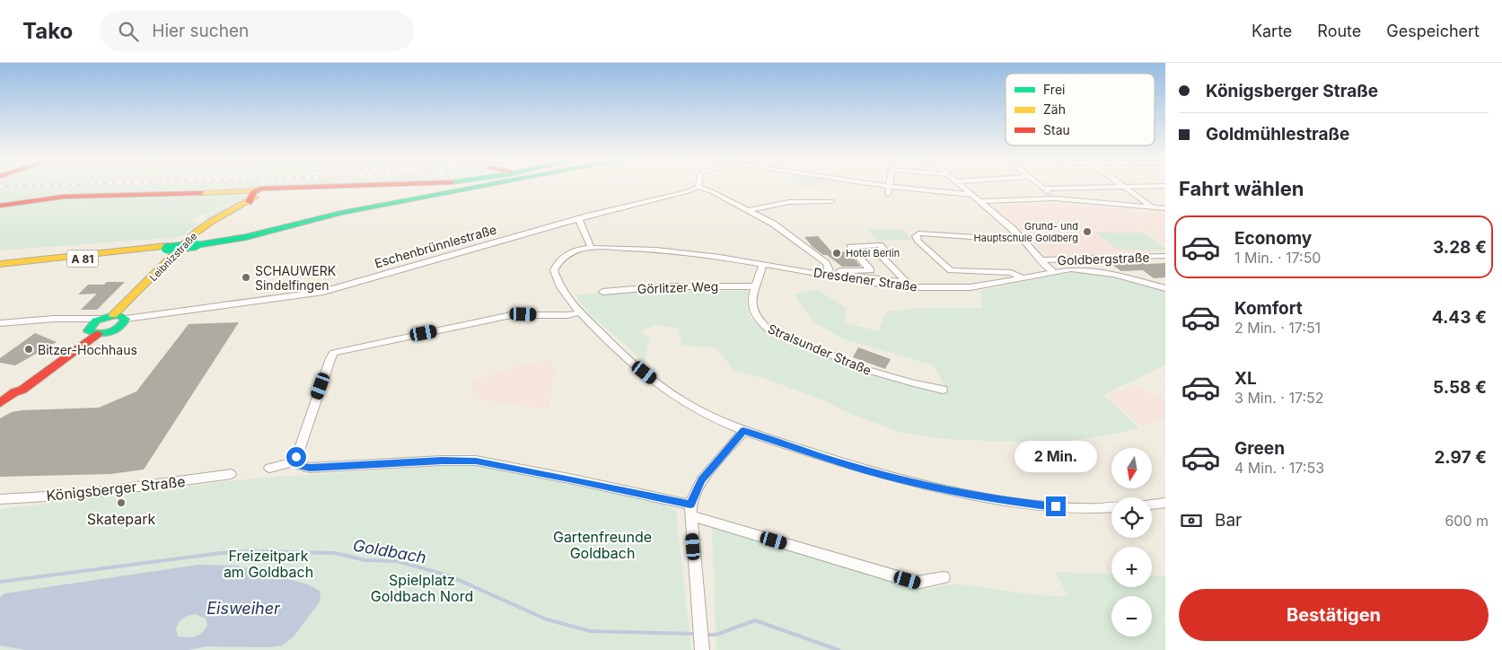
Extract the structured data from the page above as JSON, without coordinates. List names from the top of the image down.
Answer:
{
  "streets": {
    "main road": ["Leibnizstraße", "A 81"],
    "street": [
      "Eschenbrünnlestraße",
      "Goldbergstraße",
      "Dresdener Straße",
      "Görlitzer Weg",
      "Stralsunder Straße",
      "Königsberger Straße"
    ]
  },
  "crossings": [
    ["Eschenbrünnlestraße", "Leibnizstraße"],
    ["Dresdener Straße", "Stralsunder Straße"],
    ["Görlitzer Weg", "Stralsunder Straße"]
  ],
  "water": ["Goldbach", "Eisweiher"],
  "parks": ["Gartenfreunde Goldbach", "Freizeitpark am Goldbach", "Spielplatz Goldbach Nord"],
  "places": [
    "Grund- und Hauptschule Goldberg",
    "Hotel Berlin",
    "SCHAUWERK Sindelfingen",
    "Bitzer-Hochhaus",
    "Skatepark"
  ],
  "legend": ["Frei", "Zäh", "Stau"],
  "north": "bottom",
  "page": {
    "header": "Tako",
    "search": "Hier suchen",
    "nav": ["Karte", "Route", "Gespeichert"],
    "banner": ["Königsberger Straße", "Goldmühlestraße"],
    "heading": "Fahrt wählen",
    "list": [
      {
        "name": "Economy",
        "note": "1 Min. · 17:50",
        "value": "3.28 €"
      },
      {
        "name": "Komfort",
        "note": "2 Min. · 17:51",
        "value": "4.43 €"
      },
      {
        "name": "XL",
        "note": "3 Min. · 17:52",
        "value": "5.58 €"
      },
      {
        "name": "Green",
        "note": "4 Min. · 17:53",
        "value": "2.97 €"
      }
    ],
    "bubble": "2 Min.",
    "map_buttons": ["+", "−"],
    "pay": ["Bar", "600 m"],
    "buttons": "Bestätigen"
  }
}
